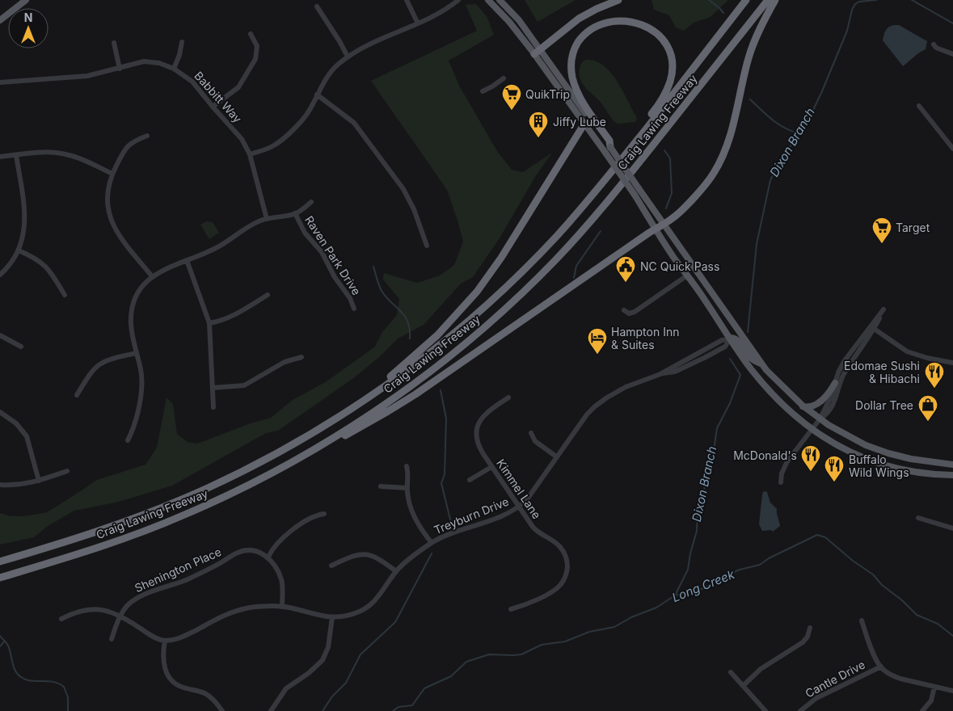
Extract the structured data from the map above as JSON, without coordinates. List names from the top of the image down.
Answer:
{
  "streets": {
    "highway": ["Craig Lawing Freeway"],
    "street": [
      "Babbitt Way",
      "Raven Park Drive",
      "Kimmel Lane",
      "Treyburn Drive",
      "Shenington Place",
      "Cantle Drive"
    ]
  },
  "crossings": [
    ["Kimmel Lane", "Treyburn Drive"]
  ],
  "water": ["Dixon Branch", "Long Creek"],
  "places": {
    "supermarket": ["QuikTrip", "Target"],
    "building": ["Jiffy Lube"],
    "public building": ["NC Quick Pass"],
    "hotel": ["Hampton Inn & Suites"],
    "restaurant": ["Edomae Sushi & Hibachi", "McDonald's", "Buffalo Wild Wings"],
    "shop": ["Dollar Tree"]
  },
  "north": "top"
}
